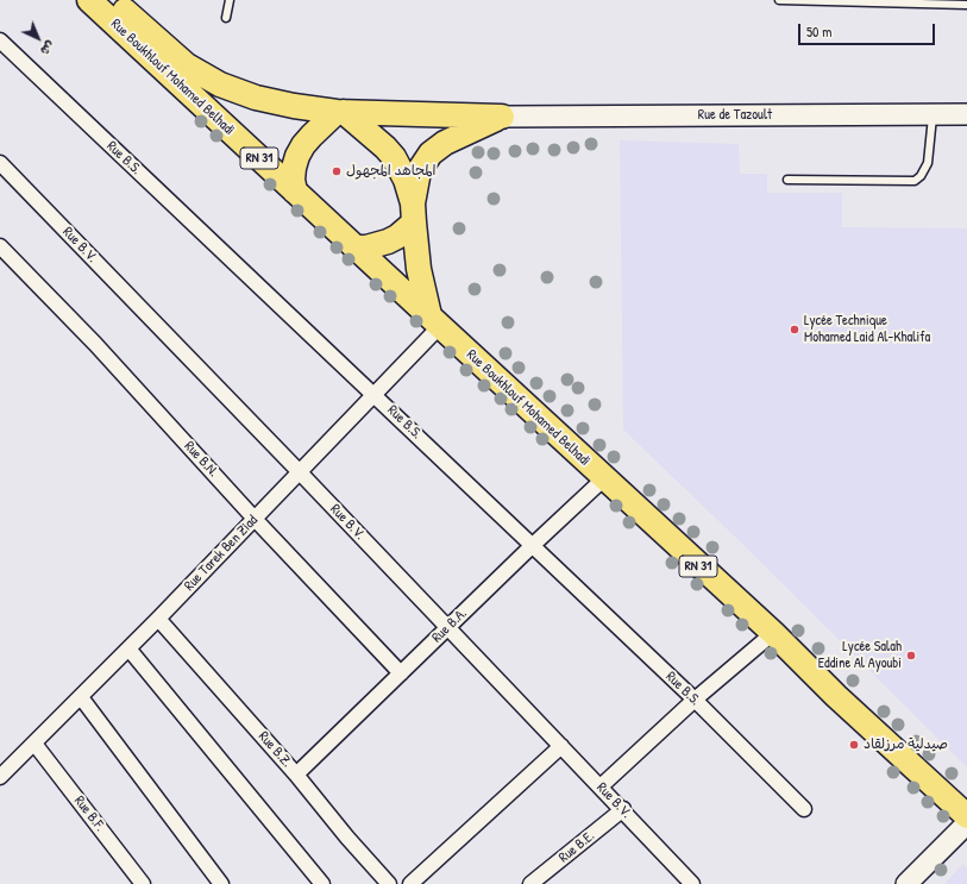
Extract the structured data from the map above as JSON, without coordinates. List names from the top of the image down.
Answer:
{
  "streets": {
    "main road": ["Rue Boukhlouf Mohamed Belhadi", "Rue de Tazoult", "RN 31"],
    "street": [
      "Rue B.S.",
      "Rue B.V.",
      "Rue B.N.",
      "Rue Tarek Ben Ziad",
      "Rue B.A.",
      "Rue B.Z.",
      "Rue B.F.",
      "Rue B.E."
    ]
  },
  "crossings": [
    ["Rue Boukhlouf Mohamed Belhadi", "Rue de Tazoult"],
    ["Rue Boukhlouf Mohamed Belhadi", "Rue Tarek Ben Ziad"],
    ["Rue Boukhlouf Mohamed Belhadi", "Rue B.A."],
    ["Rue B.S.", "Rue Tarek Ben Ziad"],
    ["Rue B.S.", "Rue B.A."],
    ["Rue B.V.", "Rue Tarek Ben Ziad"],
    ["Rue B.V.", "Rue B.A."],
    ["Rue B.V.", "Rue B.E."],
    ["Rue B.N.", "Rue Tarek Ben Ziad"],
    ["Rue B.N.", "Rue B.A."],
    ["Rue Tarek Ben Ziad", "Rue B.Z."],
    ["Rue Tarek Ben Ziad", "Rue B.F."],
    ["Rue B.A.", "Rue B.Z."]
  ],
  "places": [
    "المجاهد المجهول",
    "Lycée Technique Mohamed Laid Al-Khalifa",
    "Lycée Salah Eddine Al Ayoubi",
    "صيدلية مرزلقاد"
  ],
  "scale_bar": "50 m",
  "north": "bottom right"
}
